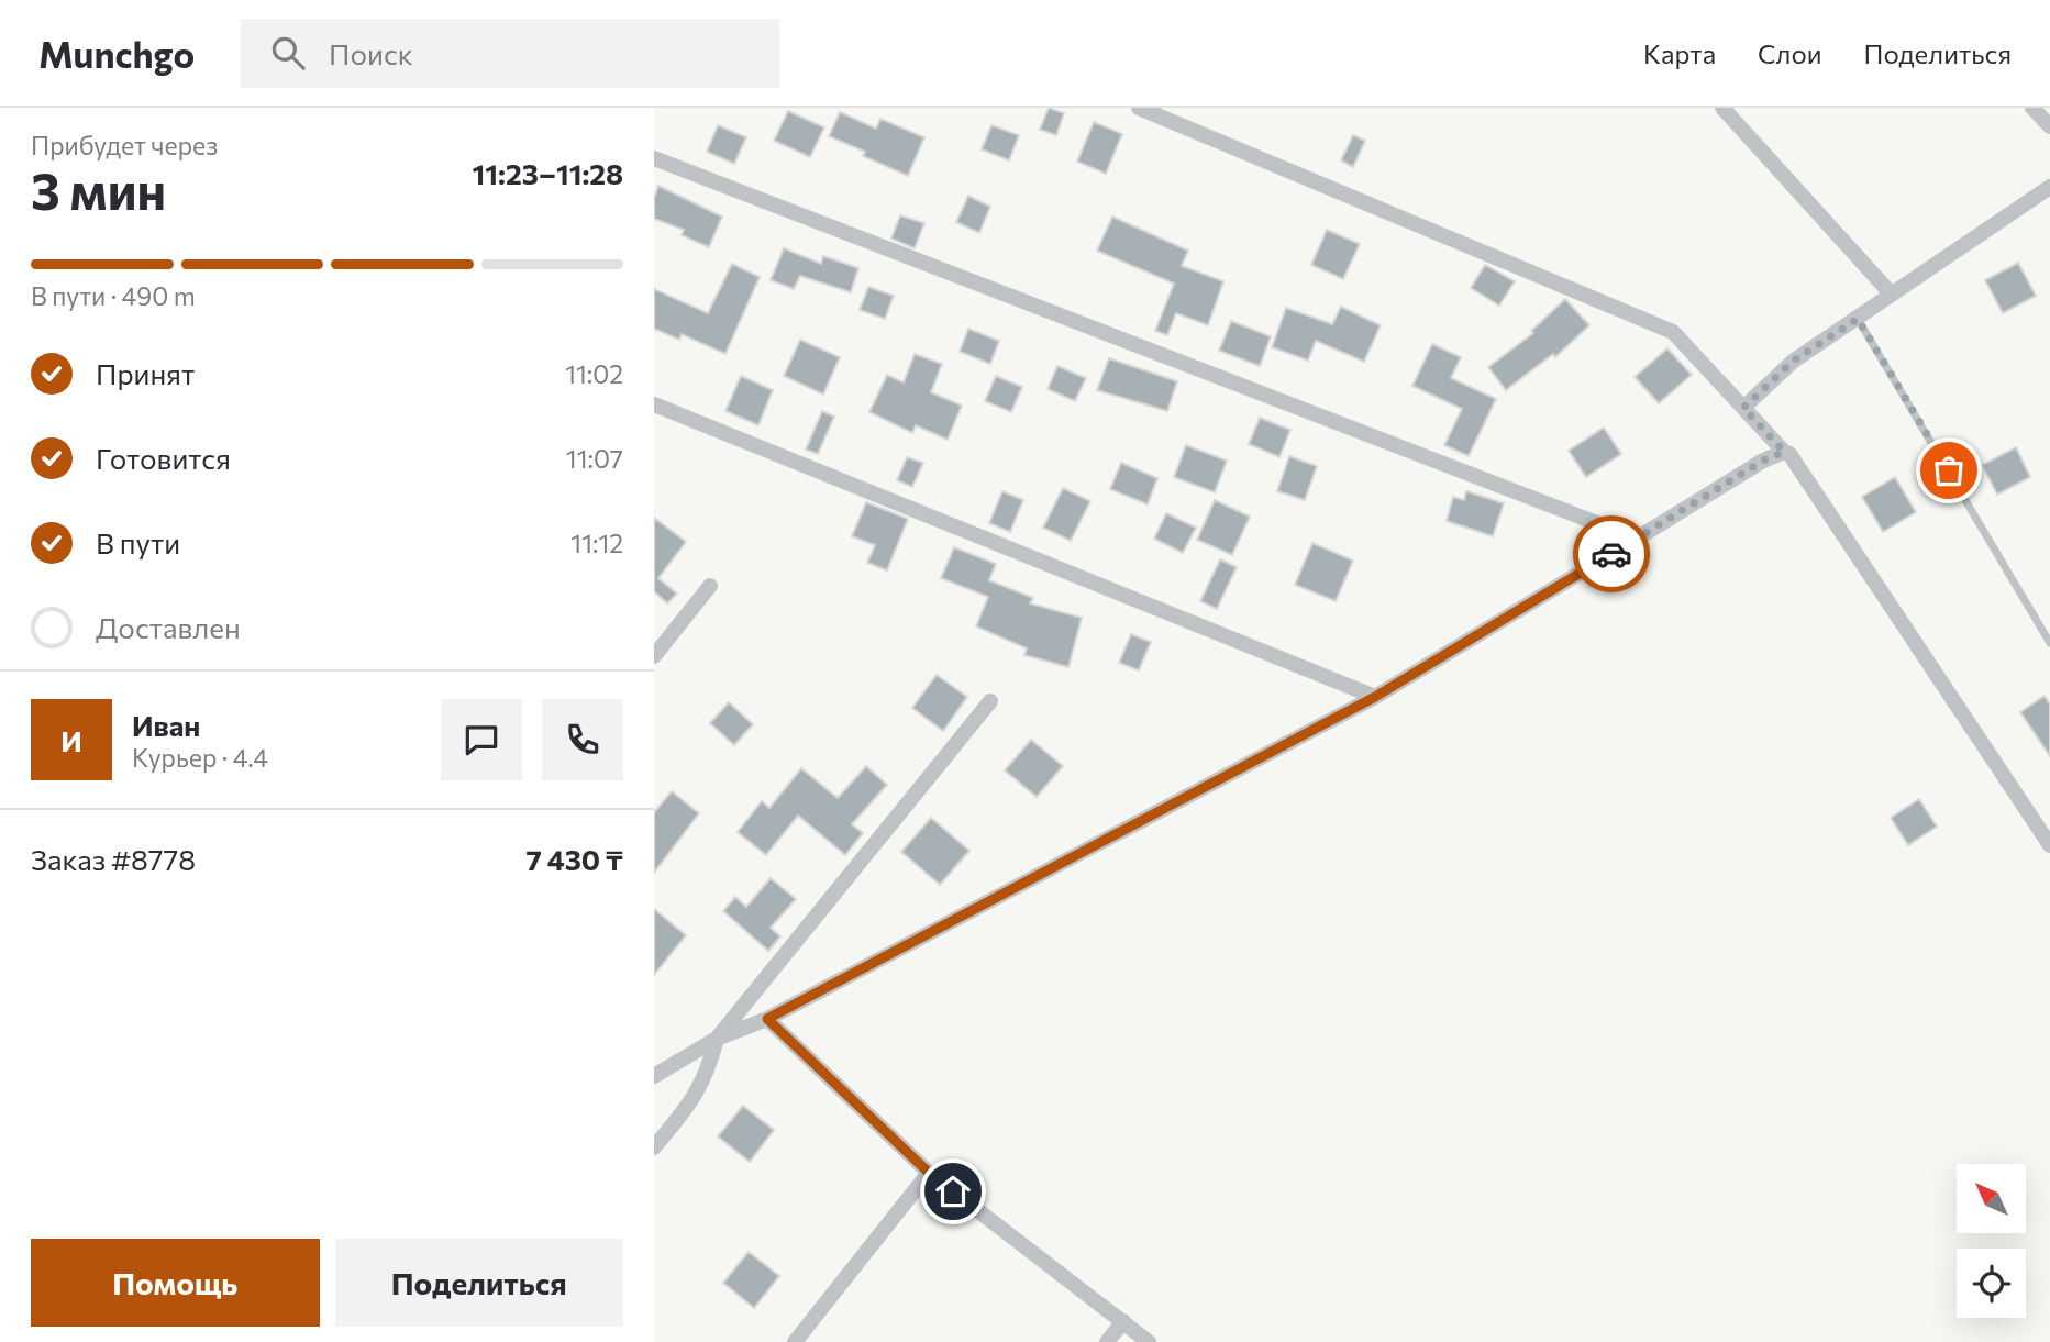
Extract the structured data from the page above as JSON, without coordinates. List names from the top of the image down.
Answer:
{
  "north": "top left",
  "page": {
    "header": "Munchgo",
    "search": "Поиск",
    "nav": ["Карта", "Слои", "Поделиться"],
    "heading": ["3 мин", "Прибудет через", "11:23–11:28"],
    "panel": [
      "Иван",
      "Курьер · 4.4",
      "Заказ #8778",
      "7 430 ₸"
    ],
    "bar": "В пути · 490 m",
    "list": [
      ["Принят", "11:02"],
      ["Готовится", "11:07"],
      ["В пути", "11:12"],
      "Доставлен"
    ],
    "round": "И",
    "buttons": ["Помощь", "Поделиться"]
  }
}
